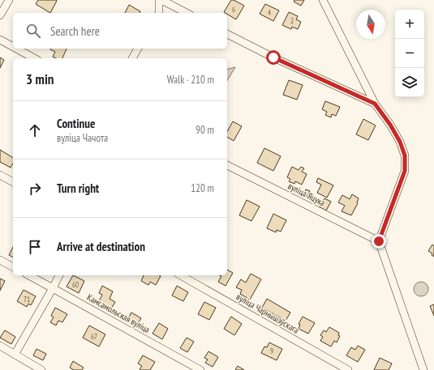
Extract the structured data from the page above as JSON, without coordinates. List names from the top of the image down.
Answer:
{
  "streets": {
    "street": ["вуліца Яцука", "Камсамольская вуліца", "вуліца Чарнышэўскага"]
  },
  "house_numbers": [
    "6",
    "4",
    "2",
    "60",
    "71",
    "67",
    "9"
  ],
  "north": "bottom",
  "page": {
    "map_buttons": ["+", "−"],
    "search": "Search here",
    "heading": ["3 min", "Walk · 210 m"],
    "list": [
      ["Continue", "вуліца Чачота", "90 m"],
      ["Turn right", "120 m"],
      "Arrive at destination"
    ]
  }
}
